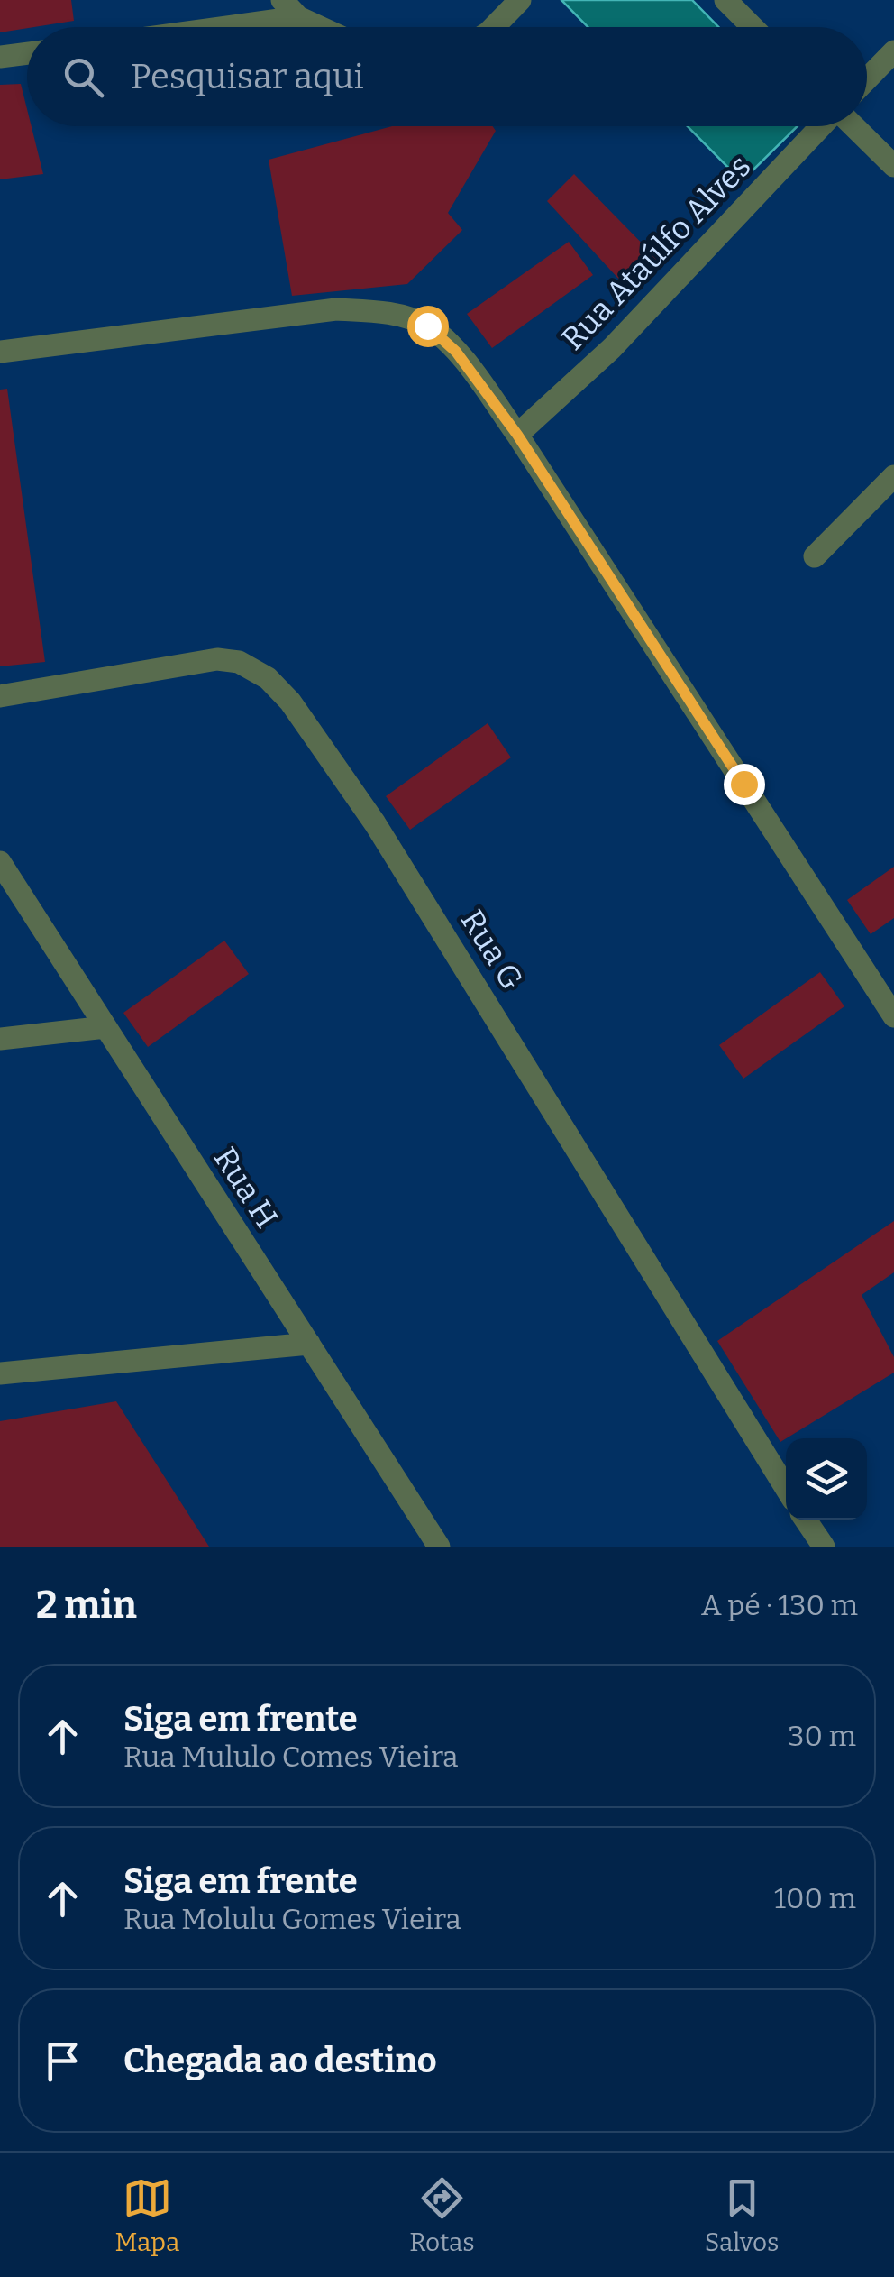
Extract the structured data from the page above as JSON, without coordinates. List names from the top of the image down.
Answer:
{
  "streets": {
    "street": ["Rua Ataúlfo Alves", "Rua G", "Rua H"]
  },
  "page": {
    "search": "Pesquisar aqui",
    "heading": ["2 min", "A pé · 130 m"],
    "list": [
      ["Siga em frente", "Rua Mululo Comes Vieira", "30 m"],
      ["Siga em frente", "Rua Molulu Gomes Vieira", "100 m"],
      "Chegada ao destino"
    ],
    "nav": ["Mapa", "Rotas", "Salvos"]
  }
}
